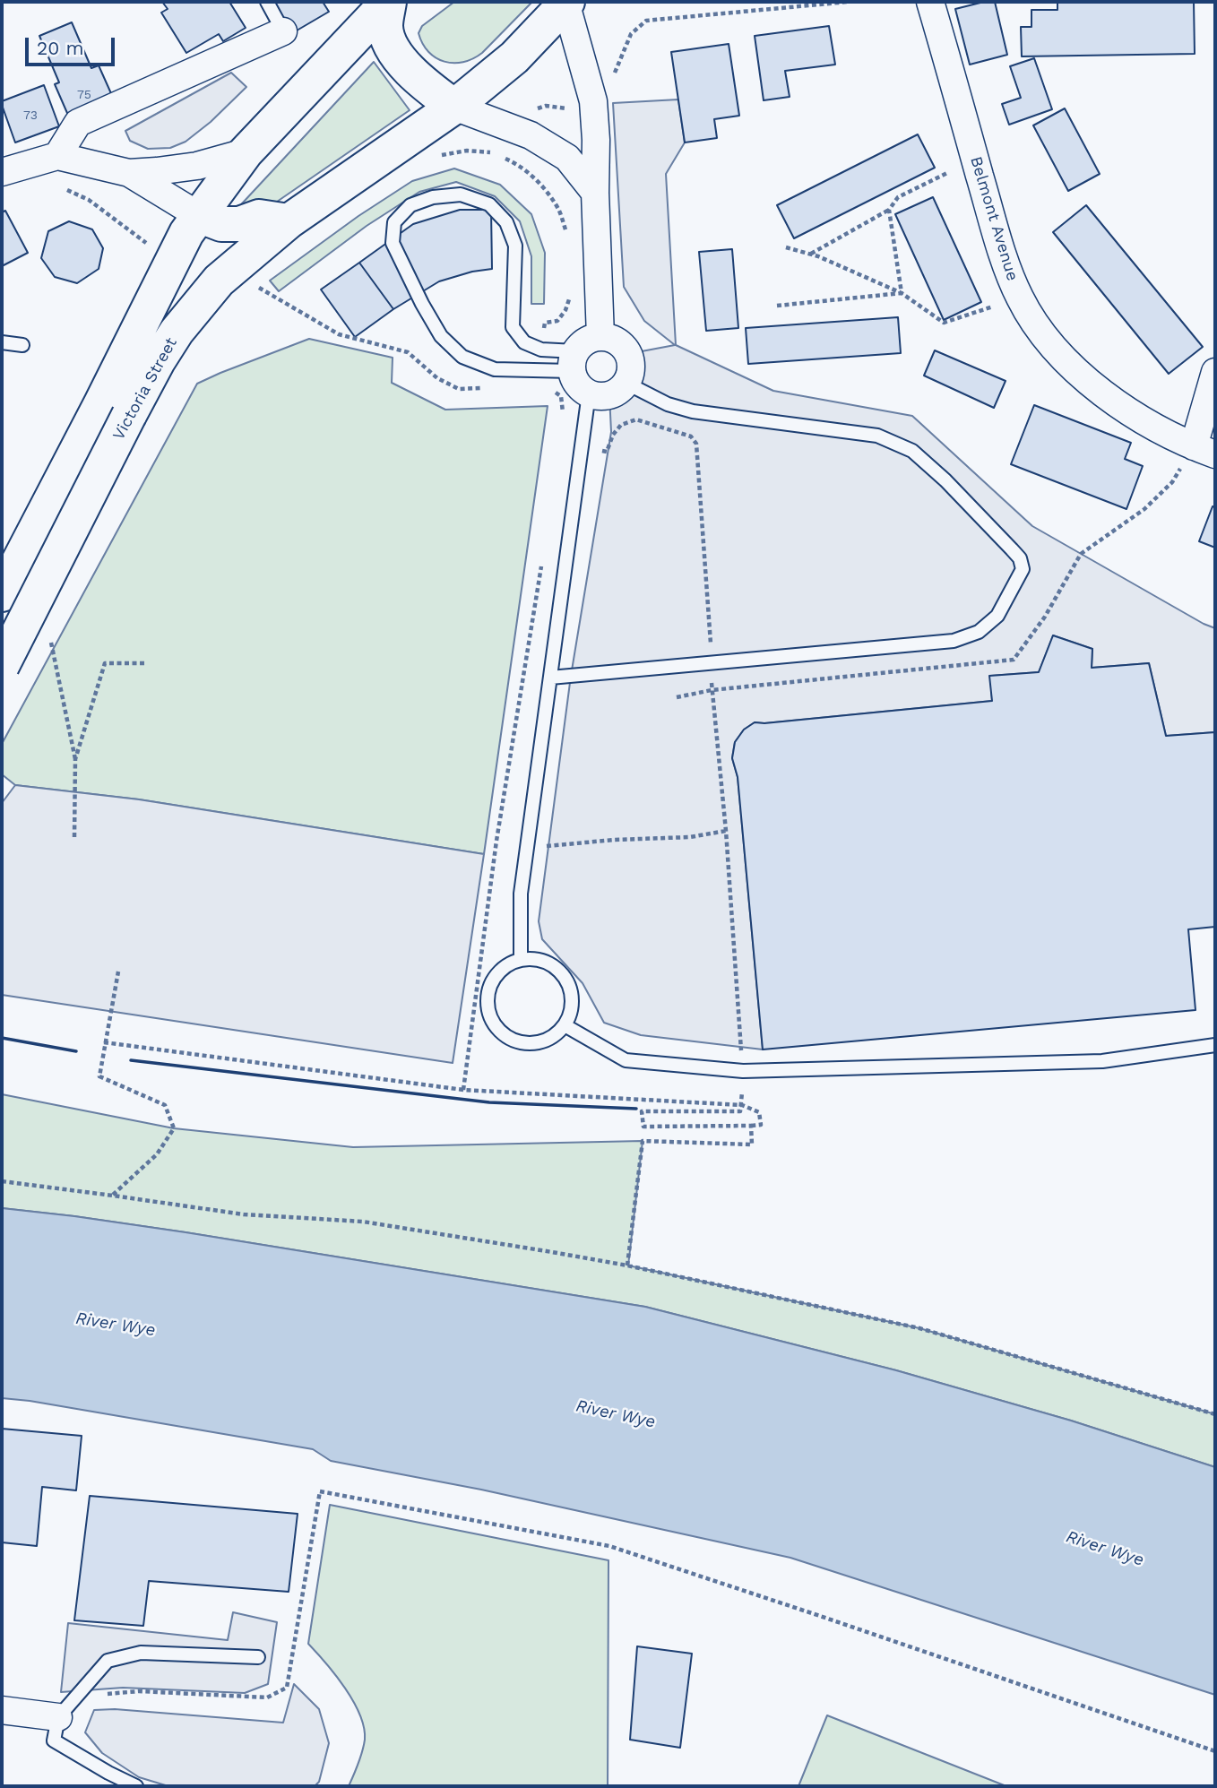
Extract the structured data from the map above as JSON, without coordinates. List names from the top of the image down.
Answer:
{
  "streets": {
    "highway": ["Victoria Street"],
    "street": ["Belmont Avenue"]
  },
  "water": ["River Wye"],
  "house_numbers": ["75", "73"],
  "scale_bar": "20 m"
}
